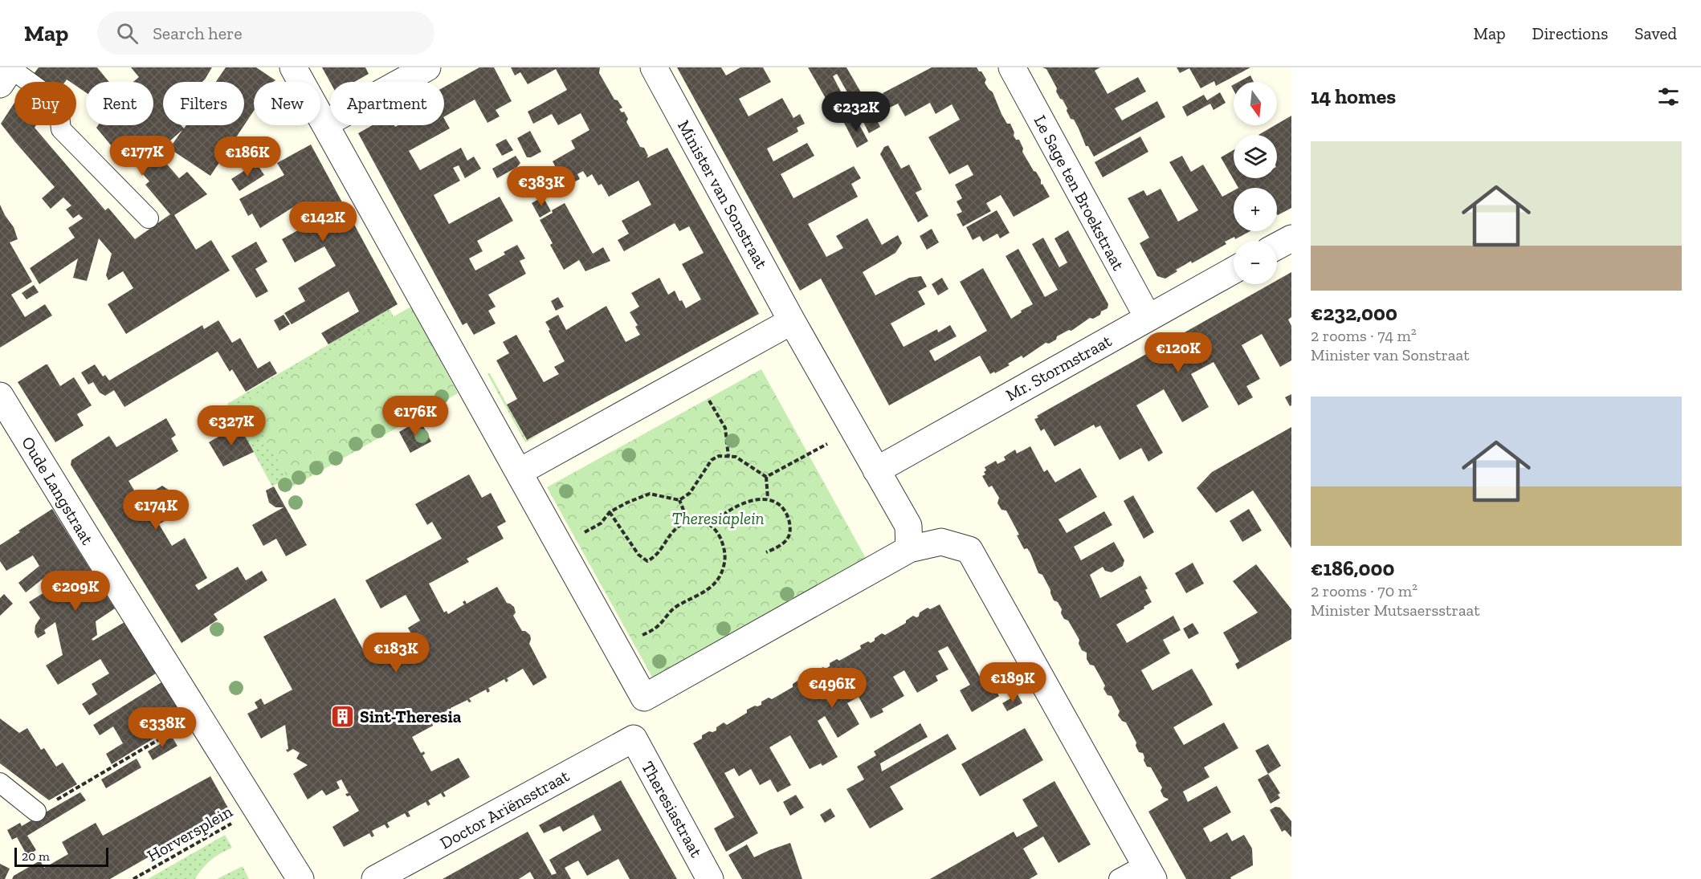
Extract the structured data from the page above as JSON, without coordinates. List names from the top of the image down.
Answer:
{
  "streets": {
    "street": [
      "Le Sage ten Broekstraat",
      "Minister van Sonstraat",
      "Mr. Stormstraat",
      "Oude Langstraat",
      "Doctor Ariënsstraat",
      "Theresiastraat"
    ],
    "path": ["Horversplein"]
  },
  "crossings": [
    ["Le Sage ten Broekstraat", "Mr. Stormstraat"],
    ["Oude Langstraat", "Horversplein"],
    ["Doctor Ariënsstraat", "Theresiastraat"]
  ],
  "parks": ["Theresiaplein"],
  "places": {
    "building": ["Sint-Theresia"]
  },
  "scale_bar": "20 m",
  "north": "bottom",
  "page": {
    "header": "Map",
    "search": "Search here",
    "nav": ["Map", "Directions", "Saved"],
    "heading": "14 homes",
    "map_buttons": ["+", "−"],
    "chip": [
      "Buy",
      "Rent",
      "Filters",
      "New",
      "Apartment"
    ],
    "price": [
      "€232K",
      "€177K",
      "€186K",
      "€383K",
      "€142K",
      "€120K",
      "€176K",
      "€327K",
      "€174K",
      "€209K",
      "€183K",
      "€189K",
      "€496K",
      "€338K"
    ],
    "list": [
      {
        "name": "€232,000",
        "note": "2 rooms · 74 m² · Minister van Sonstraat"
      },
      {
        "name": "€186,000",
        "note": "2 rooms · 70 m² · Minister Mutsaersstraat"
      }
    ],
    "scale": "20 m"
  }
}
